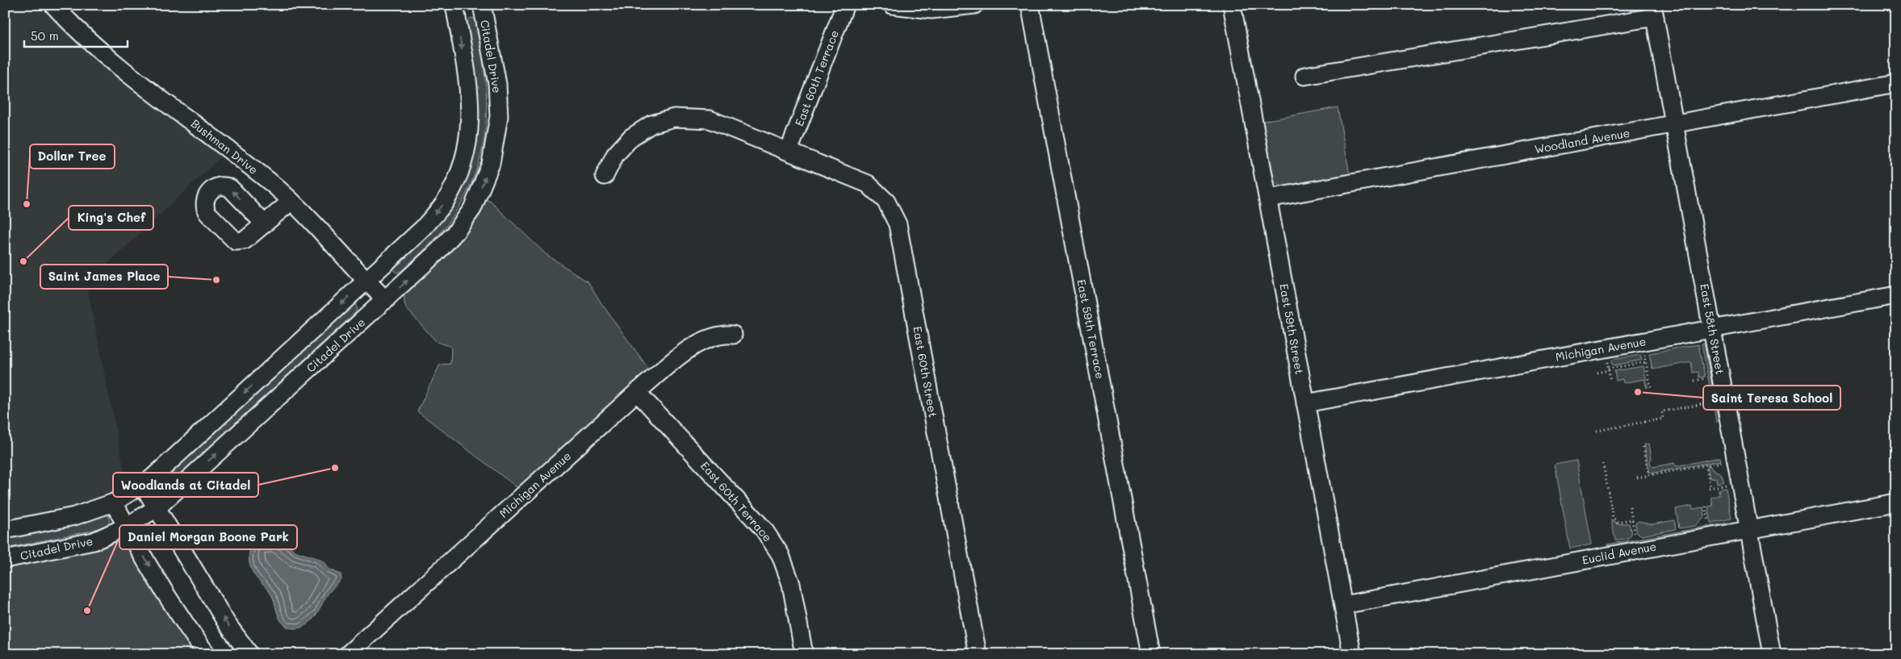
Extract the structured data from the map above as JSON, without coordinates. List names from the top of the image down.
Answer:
{
  "streets": {
    "street": [
      "Citadel Drive",
      "East 60th Terrace",
      "Woodland Avenue",
      "Bushman Drive",
      "East 59th Terrace",
      "East 59th Street",
      "East 58th Street",
      "Michigan Avenue",
      "East 60th Street",
      "Euclid Avenue"
    ]
  },
  "crossings": [
    ["Citadel Drive", "Bushman Drive"],
    ["East 60th Terrace", "Michigan Avenue"],
    ["East 60th Terrace", "East 60th Street"],
    ["Woodland Avenue", "East 59th Street"],
    ["Woodland Avenue", "East 58th Street"],
    ["East 59th Street", "Michigan Avenue"],
    ["East 59th Street", "Euclid Avenue"],
    ["East 58th Street", "Michigan Avenue"],
    ["East 58th Street", "Euclid Avenue"]
  ],
  "places": [
    "Dollar Tree",
    "King's Chef",
    "Saint James Place",
    "Saint Teresa School",
    "Woodlands at Citadel",
    "Daniel Morgan Boone Park"
  ],
  "scale_bar": "50 m"
}
